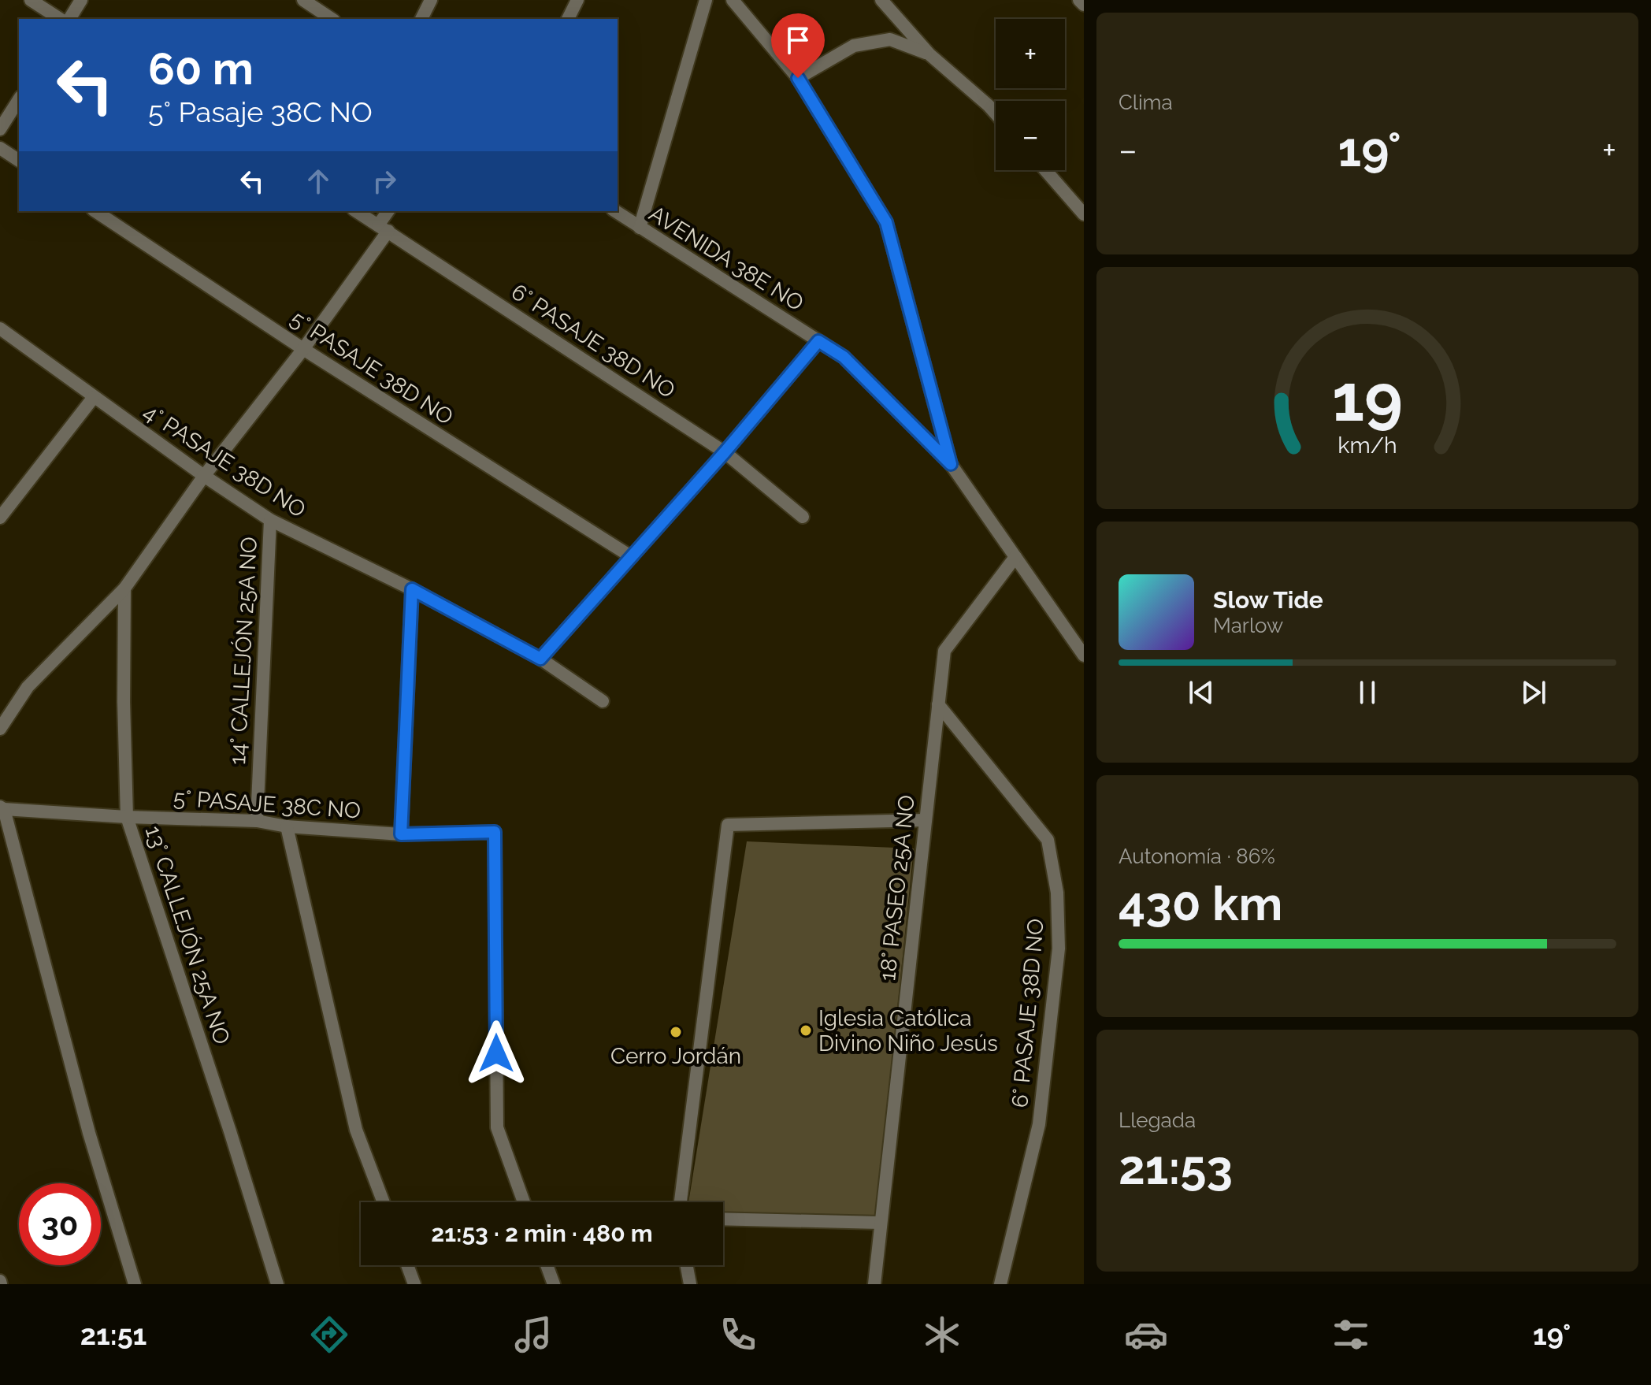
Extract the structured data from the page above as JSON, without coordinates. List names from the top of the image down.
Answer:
{
  "streets": {
    "street": [
      "AVENIDA 38E NO",
      "6° PASAJE 38D NO",
      "5° PASAJE 38D NO",
      "4° PASAJE 38D NO",
      "14° CALLEJÓN 25A NO",
      "5° PASAJE 38C NO",
      "18° PASEO 25A NO",
      "13° CALLEJÓN 25A NO"
    ]
  },
  "crossings": [
    ["6° PASAJE 38D NO", "18° PASEO 25A NO"],
    ["4° PASAJE 38D NO", "14° CALLEJÓN 25A NO"],
    ["14° CALLEJÓN 25A NO", "5° PASAJE 38C NO"],
    ["5° PASAJE 38C NO", "13° CALLEJÓN 25A NO"]
  ],
  "places": ["Iglesia Católica Divino Niño Jesús", "Cerro Jordán"],
  "page": {
    "tile": [
      "Clima",
      ["Autonomía · 86%", "430 km"],
      ["Llegada", "21:53"]
    ],
    "map_buttons": ["+", "−"],
    "turn": ["60 m", "5° Pasaje 38C NO"],
    "heat": ["−", "19°", "+"],
    "song": ["Slow Tide", "Marlow"],
    "limit": "30",
    "trip": "21:53 · 2 min · 480 m",
    "tabs": ["21:51", "19°"],
    "gauge": ["19", "km/h"]
  }
}
